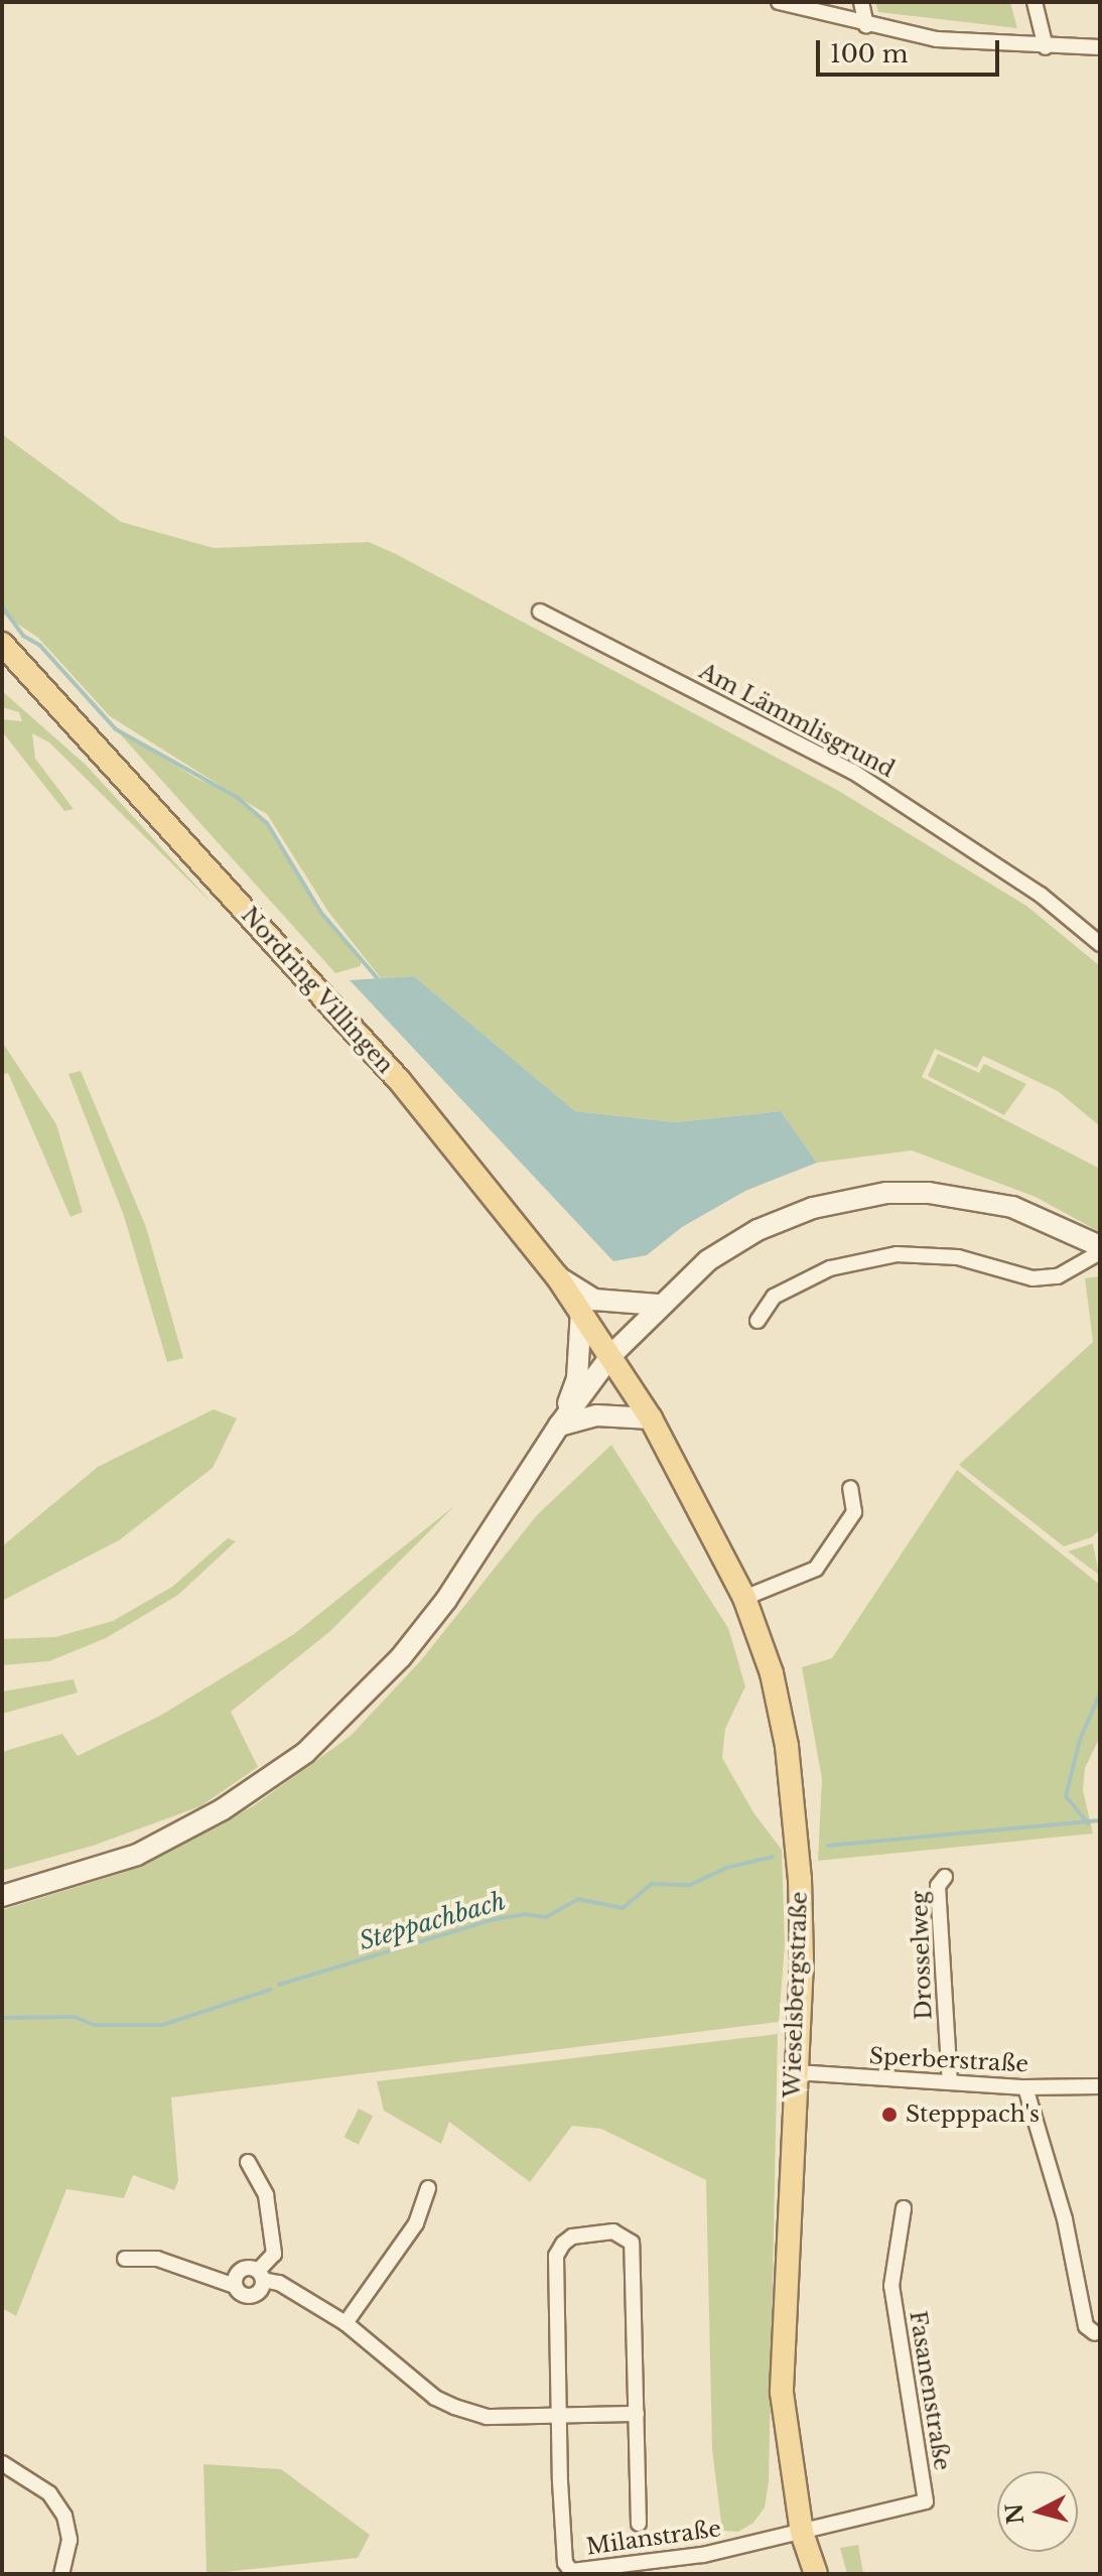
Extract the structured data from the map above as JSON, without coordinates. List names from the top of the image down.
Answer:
{
  "streets": {
    "main road": ["Nordring Villingen", "Wieselsbergstraße"],
    "street": [
      "Am Lämmlisgrund",
      "Drosselweg",
      "Sperberstraße",
      "Fasanenstraße",
      "Milanstraße"
    ]
  },
  "crossings": [
    ["Nordring Villingen", "Wieselsbergstraße"],
    ["Drosselweg", "Sperberstraße"],
    ["Wieselsbergstraße", "Sperberstraße"],
    ["Wieselsbergstraße", "Fasanenstraße"],
    ["Wieselsbergstraße", "Milanstraße"],
    ["Fasanenstraße", "Milanstraße"]
  ],
  "water": ["Steppachbach"],
  "places": ["Stepppach's"],
  "scale_bar": "100 m",
  "north": "left"
}
